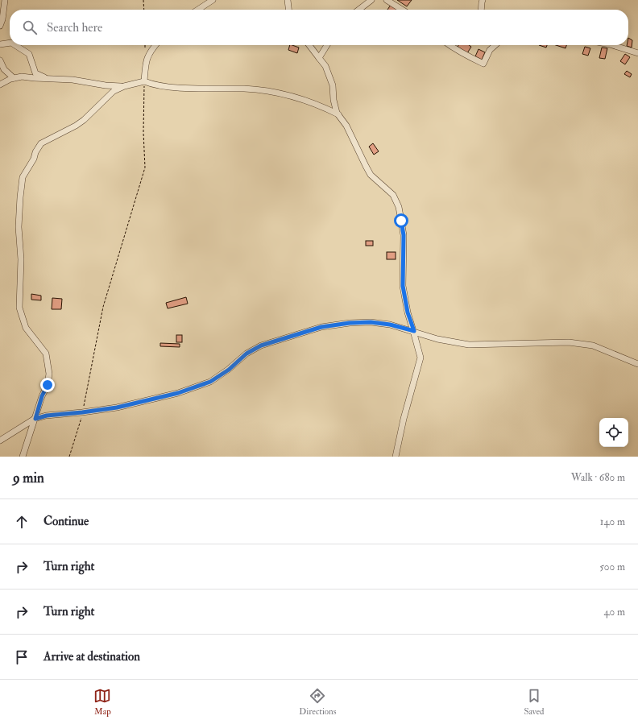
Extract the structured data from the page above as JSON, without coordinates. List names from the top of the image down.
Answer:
{
  "page": {
    "search": "Search here",
    "heading": ["9 min", "Walk · 680 m"],
    "list": [
      ["Continue", "140 m"],
      ["Turn right", "500 m"],
      ["Turn right", "40 m"],
      "Arrive at destination"
    ],
    "nav": ["Map", "Directions", "Saved"]
  }
}
